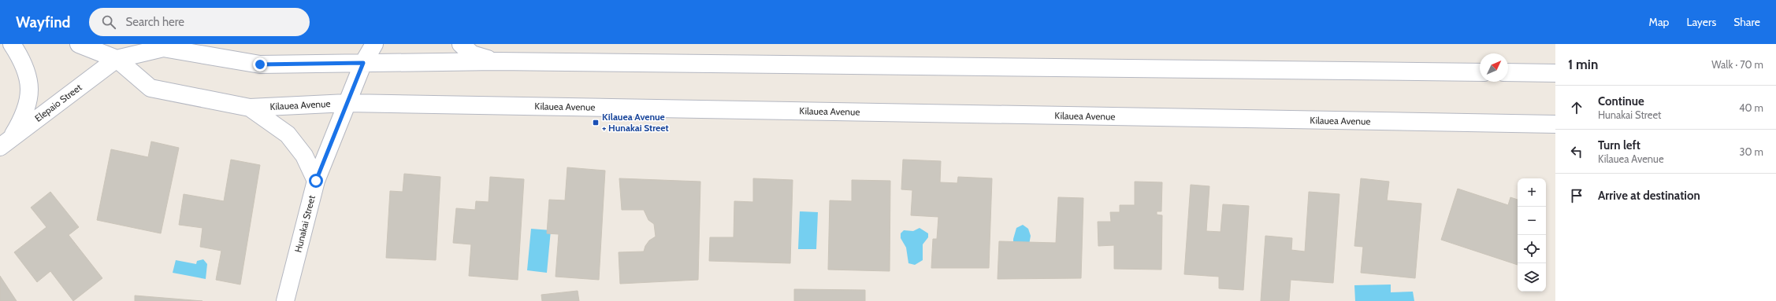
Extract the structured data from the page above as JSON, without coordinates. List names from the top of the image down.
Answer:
{
  "streets": {
    "street": ["Elepaio Street", "Kilauea Avenue", "Hunakai Street"]
  },
  "crossings": [
    ["Elepaio Street", "Kilauea Avenue"],
    ["Kilauea Avenue", "Hunakai Street"]
  ],
  "places": {
    "transit": ["Kilauea Avenue + Hunakai Street"]
  },
  "north": "top right",
  "page": {
    "header": "Wayfind",
    "search": "Search here",
    "nav": ["Map", "Layers", "Share"],
    "heading": ["1 min", "Walk · 70 m"],
    "list": [
      ["Continue", "Hunakai Street", "40 m"],
      ["Turn left", "Kilauea Avenue", "30 m"],
      "Arrive at destination"
    ],
    "map_buttons": ["+", "−"]
  }
}
